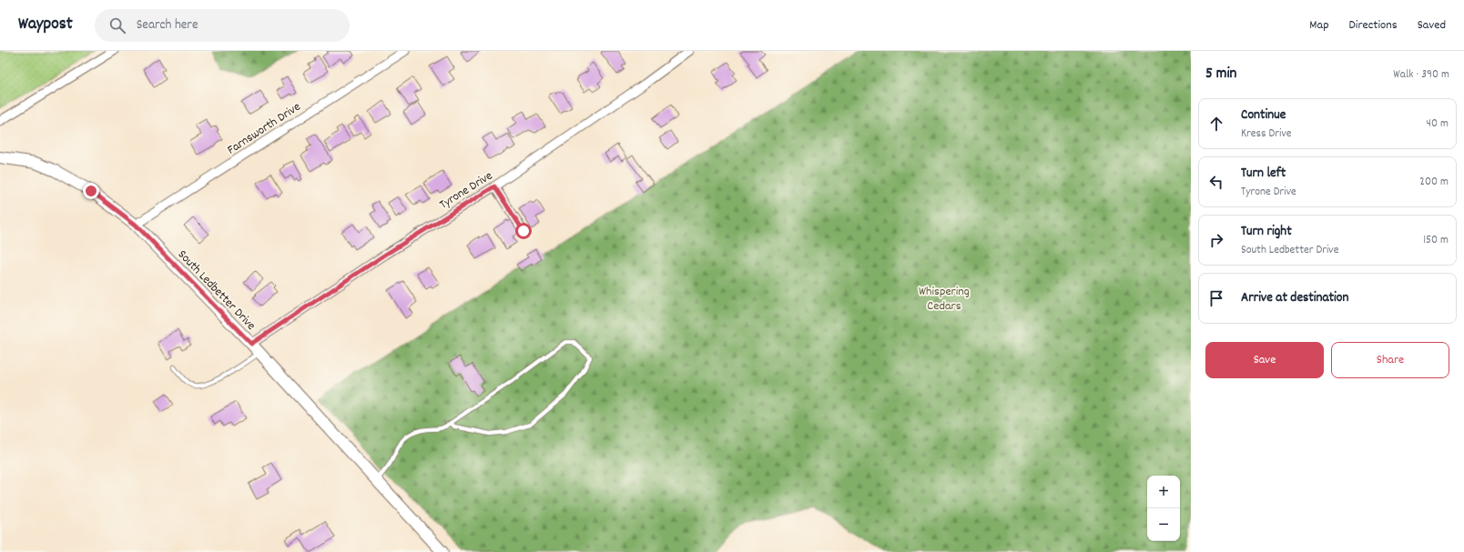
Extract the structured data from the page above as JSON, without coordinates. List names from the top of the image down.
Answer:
{
  "streets": {
    "street": ["Farnsworth Drive", "Tyrone Drive", "South Ledbetter Drive"]
  },
  "crossings": [
    ["Farnsworth Drive", "South Ledbetter Drive"],
    ["Tyrone Drive", "South Ledbetter Drive"]
  ],
  "parks": ["Whispering Cedars"],
  "page": {
    "header": "Waypost",
    "search": "Search here",
    "nav": ["Map", "Directions", "Saved"],
    "heading": ["5 min", "Walk · 390 m"],
    "list": [
      ["Continue", "Kress Drive", "40 m"],
      ["Turn left", "Tyrone Drive", "200 m"],
      ["Turn right", "South Ledbetter Drive", "150 m"],
      "Arrive at destination"
    ],
    "buttons": ["Save", "Share"],
    "map_buttons": ["+", "−"]
  }
}
